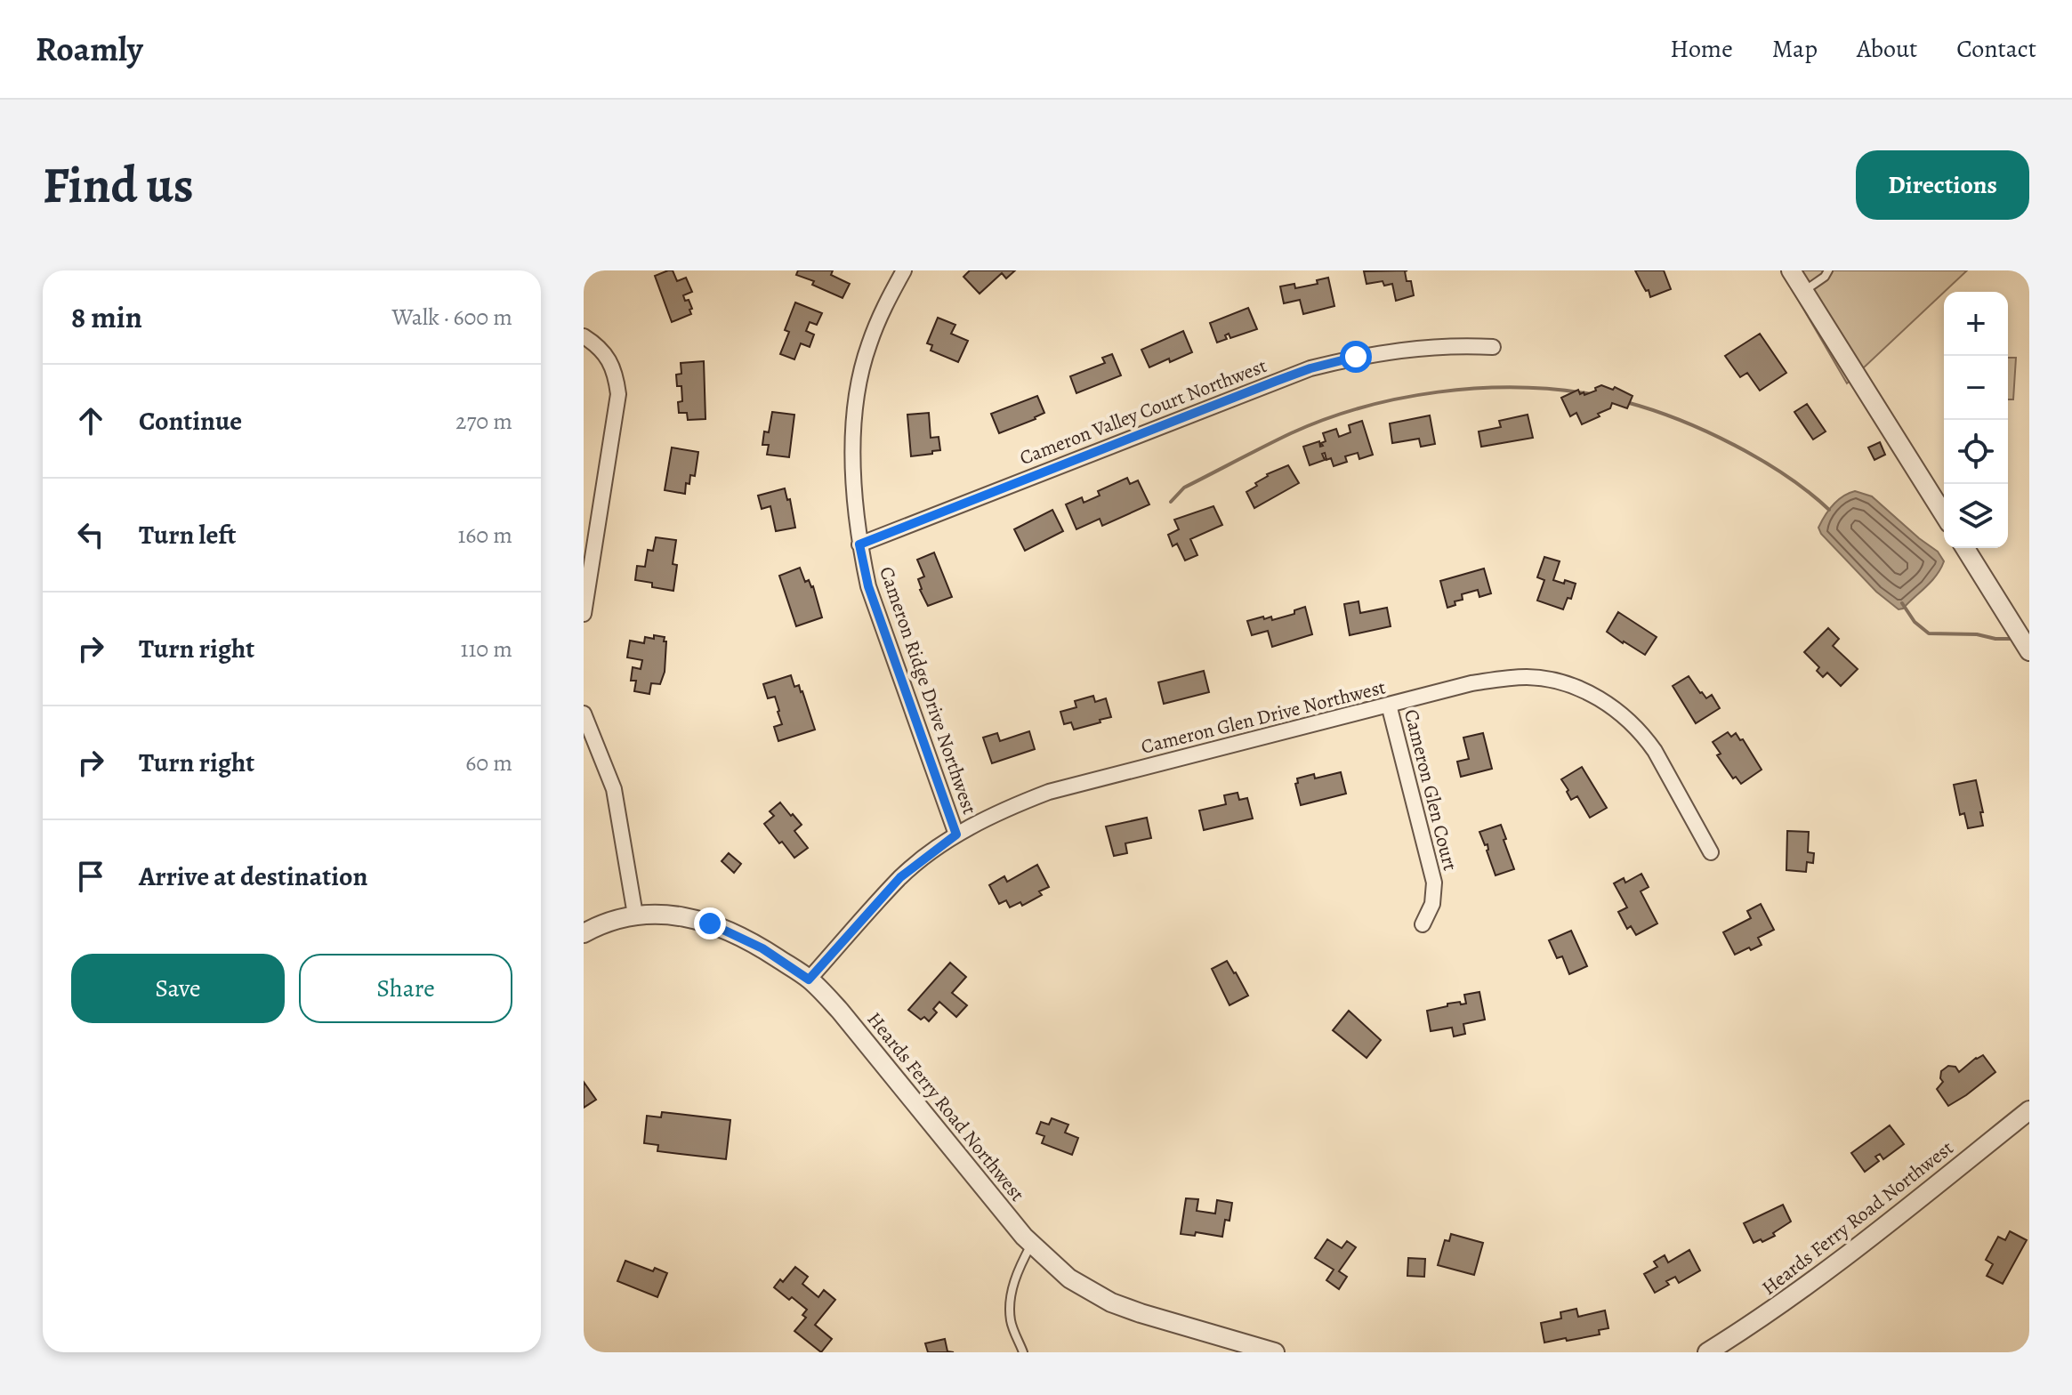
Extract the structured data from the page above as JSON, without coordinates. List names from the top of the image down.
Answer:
{
  "streets": {
    "street": [
      "Cameron Valley Court Northwest",
      "Cameron Ridge Drive Northwest",
      "Cameron Glen Drive Northwest",
      "Cameron Glen Court",
      "Heards Ferry Road Northwest"
    ]
  },
  "crossings": [
    ["Cameron Valley Court Northwest", "Cameron Ridge Drive Northwest"],
    ["Cameron Ridge Drive Northwest", "Cameron Glen Drive Northwest"],
    ["Cameron Glen Drive Northwest", "Cameron Glen Court"],
    ["Cameron Glen Drive Northwest", "Heards Ferry Road Northwest"]
  ],
  "page": {
    "header": "Roamly",
    "nav": [
      "Home",
      "Map",
      "About",
      "Contact"
    ],
    "buttons": [
      "Directions",
      ["Save", "Share"]
    ],
    "title": "Find us",
    "heading": ["8 min", "Walk · 600 m"],
    "map_buttons": ["+", "−"],
    "list": [
      ["Continue", "270 m"],
      ["Turn left", "160 m"],
      ["Turn right", "110 m"],
      ["Turn right", "60 m"],
      "Arrive at destination"
    ]
  }
}
